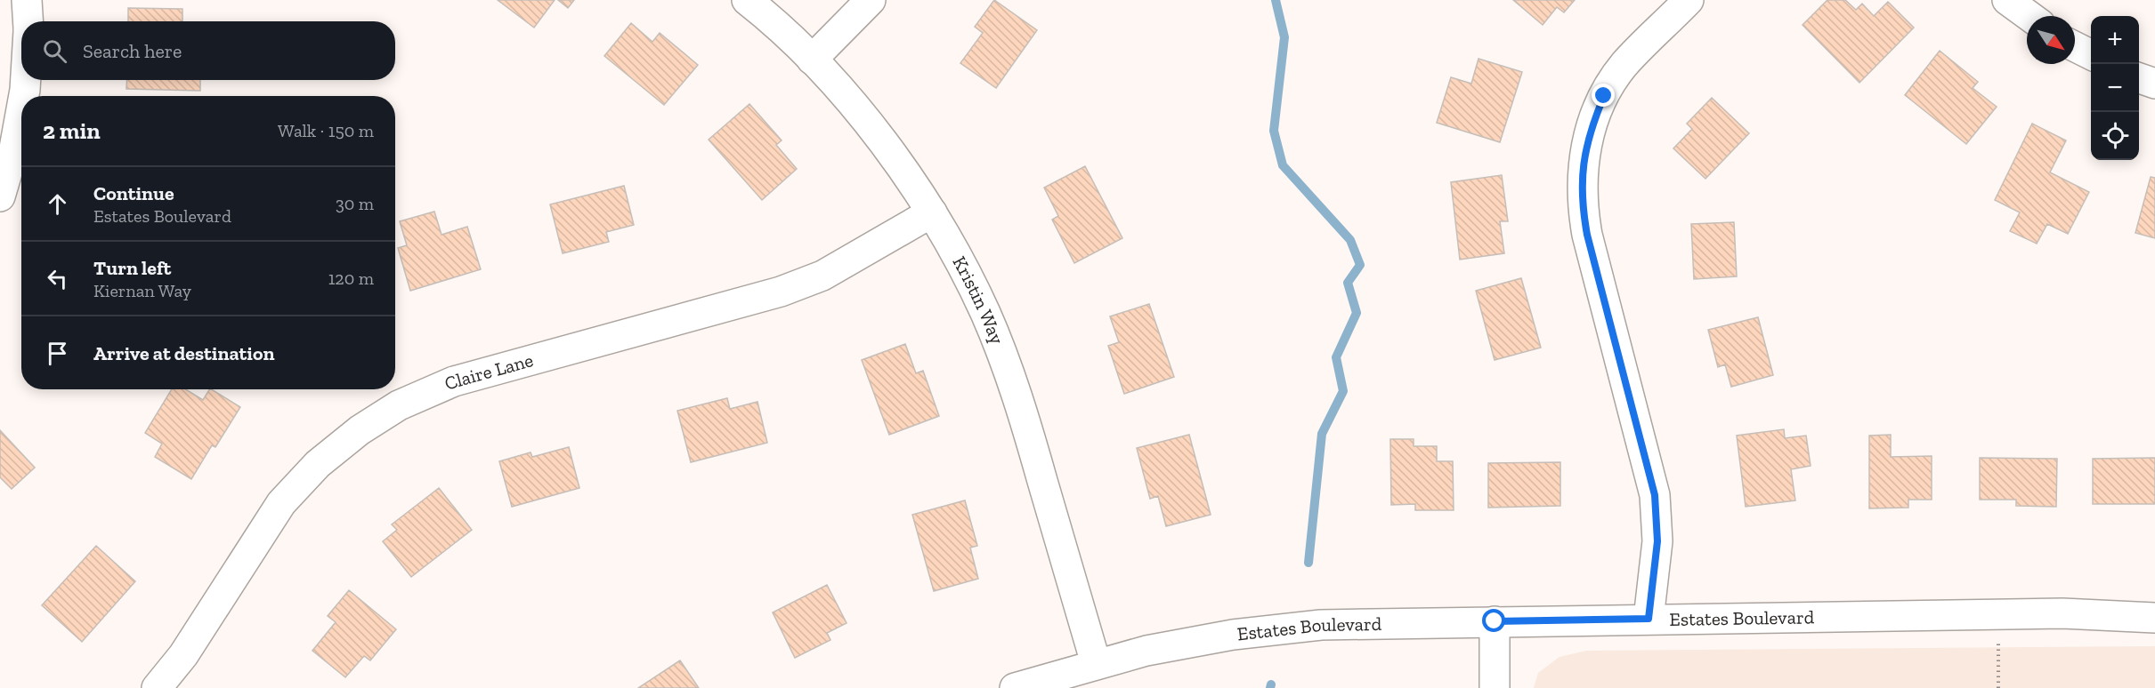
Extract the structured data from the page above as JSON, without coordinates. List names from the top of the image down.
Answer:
{
  "streets": {
    "street": ["Kristin Way", "Claire Lane", "Estates Boulevard"]
  },
  "crossings": [
    ["Kristin Way", "Claire Lane"],
    ["Kristin Way", "Estates Boulevard"]
  ],
  "north": "bottom right",
  "page": {
    "map_buttons": ["+", "−"],
    "search": "Search here",
    "heading": ["2 min", "Walk · 150 m"],
    "list": [
      ["Continue", "Estates Boulevard", "30 m"],
      ["Turn left", "Kiernan Way", "120 m"],
      "Arrive at destination"
    ]
  }
}
